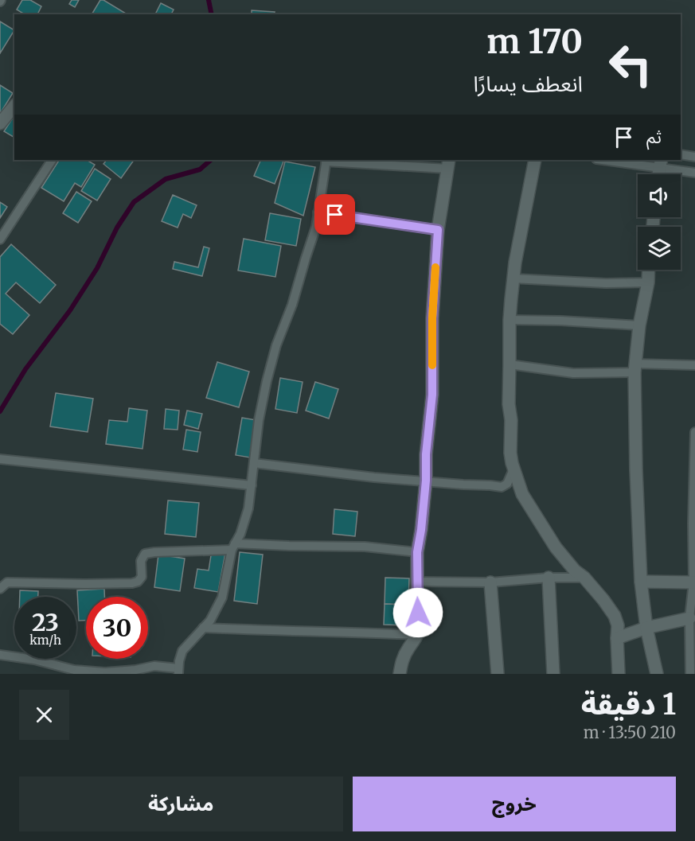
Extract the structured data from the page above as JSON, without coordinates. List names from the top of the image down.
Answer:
{
  "page": {
    "turn": ["170 m", "انعطف يسارًا"],
    "then": "ثم",
    "speed": "23 km/h",
    "limit": "30",
    "heading": ["1 دقيقة", "210 m · 13:50"],
    "buttons": ["خروج", "مشاركة"]
  }
}
